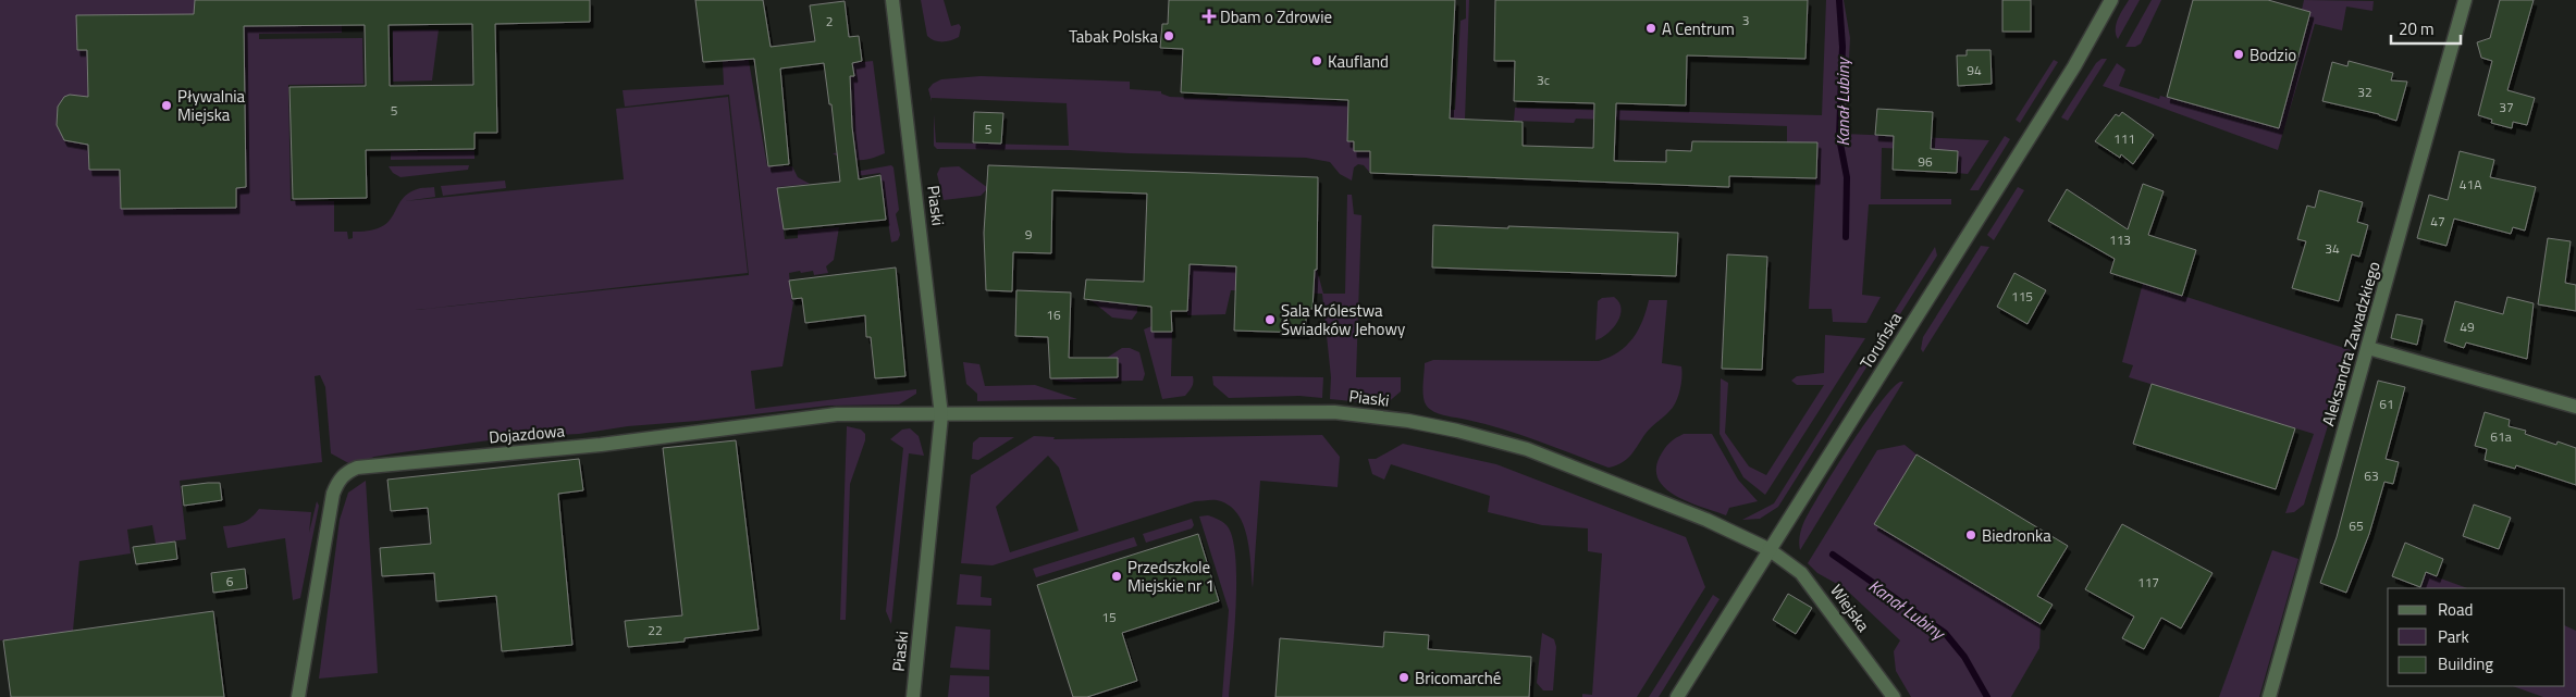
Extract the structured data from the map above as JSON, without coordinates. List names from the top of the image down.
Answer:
{
  "streets": {
    "street": [
      "Piaski",
      "Toruńska",
      "Aleksandra Zawadzkiego",
      "Dojazdowa",
      "Wiejska"
    ]
  },
  "crossings": [
    ["Piaski", "Toruńska"],
    ["Piaski", "Dojazdowa"],
    ["Piaski", "Wiejska"],
    ["Toruńska", "Wiejska"]
  ],
  "water": ["Kanał Lubiny"],
  "places": {
    "health": ["Dbam o Zdrowie"],
    "other": [
      "A Centrum",
      "Tabak Polska",
      "Bodzio",
      "Kaufland",
      "Pływalnia Miejska",
      "Sala Królestwa Świadków Jehowy",
      "Biedronka",
      "Przedszkole Miejskie nr 1",
      "Bricomarché"
    ]
  },
  "house_numbers": [
    "3",
    "2",
    "94",
    "3c",
    "32",
    "37",
    "5",
    "5",
    "111",
    "96",
    "41A",
    "47",
    "9",
    "113",
    "34",
    "115",
    "16",
    "49",
    "61",
    "61a",
    "63",
    "65",
    "6",
    "117",
    "15",
    "22"
  ],
  "legend": ["Road", "Park", "Building"],
  "scale_bar": "20 m"
}
